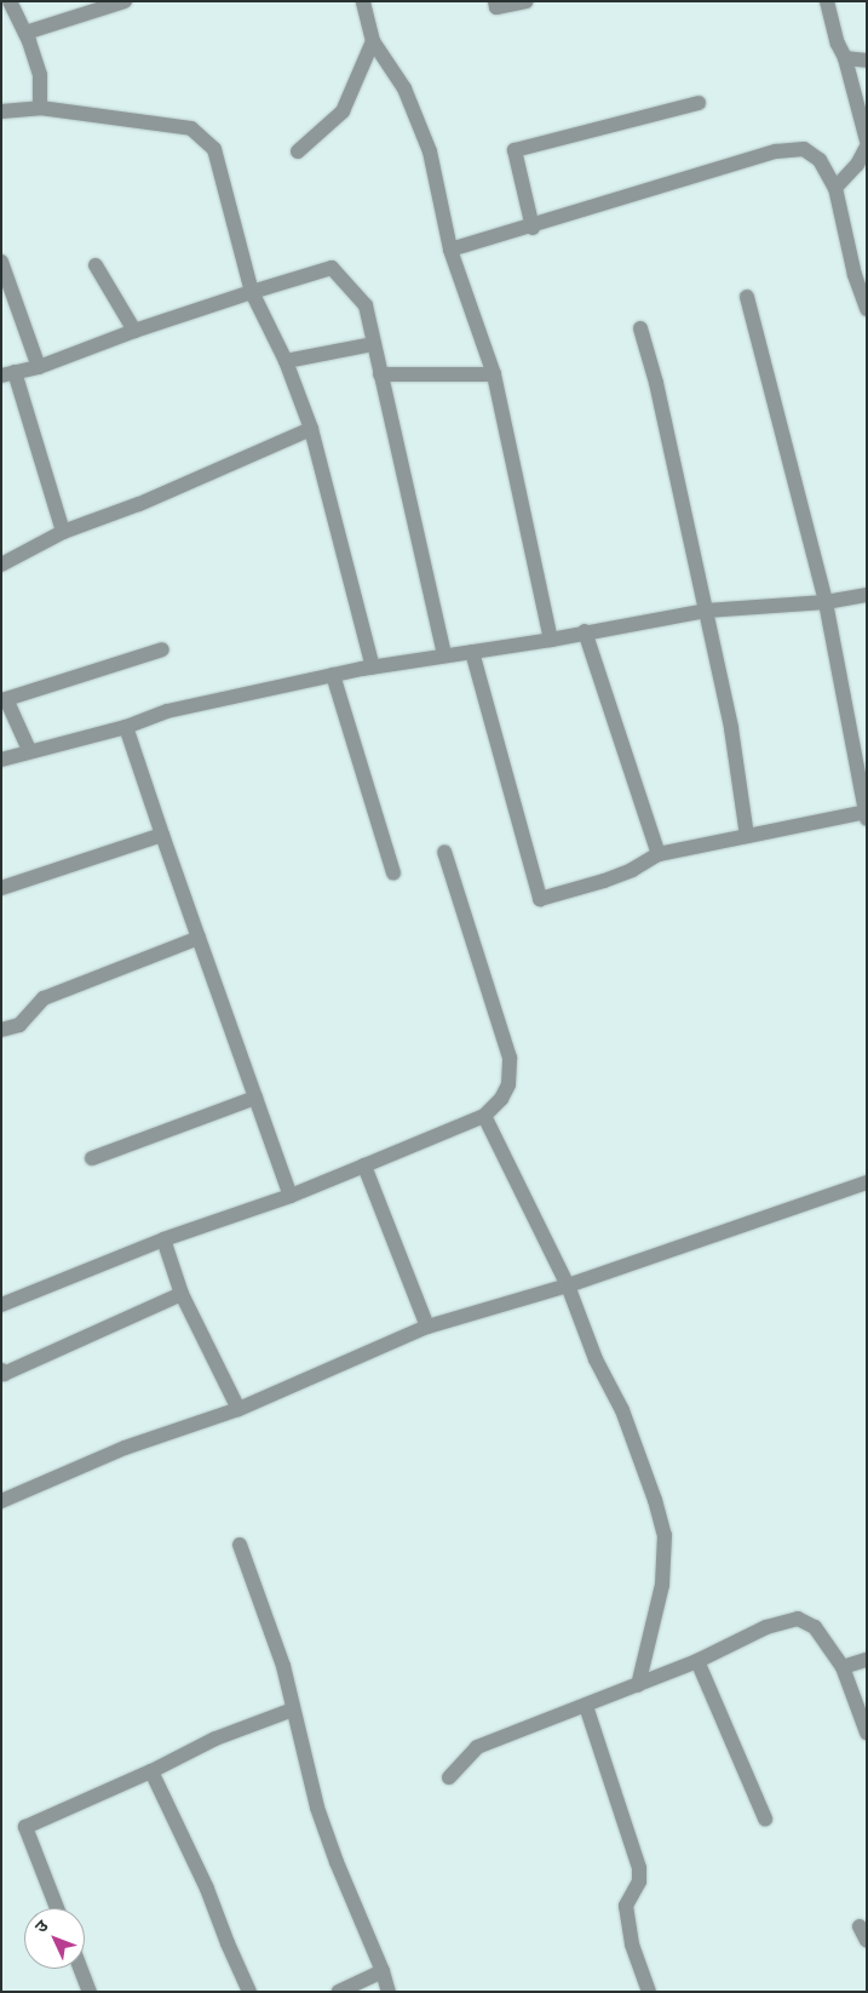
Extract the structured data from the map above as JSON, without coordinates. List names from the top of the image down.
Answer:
{
  "north": "top left"
}
